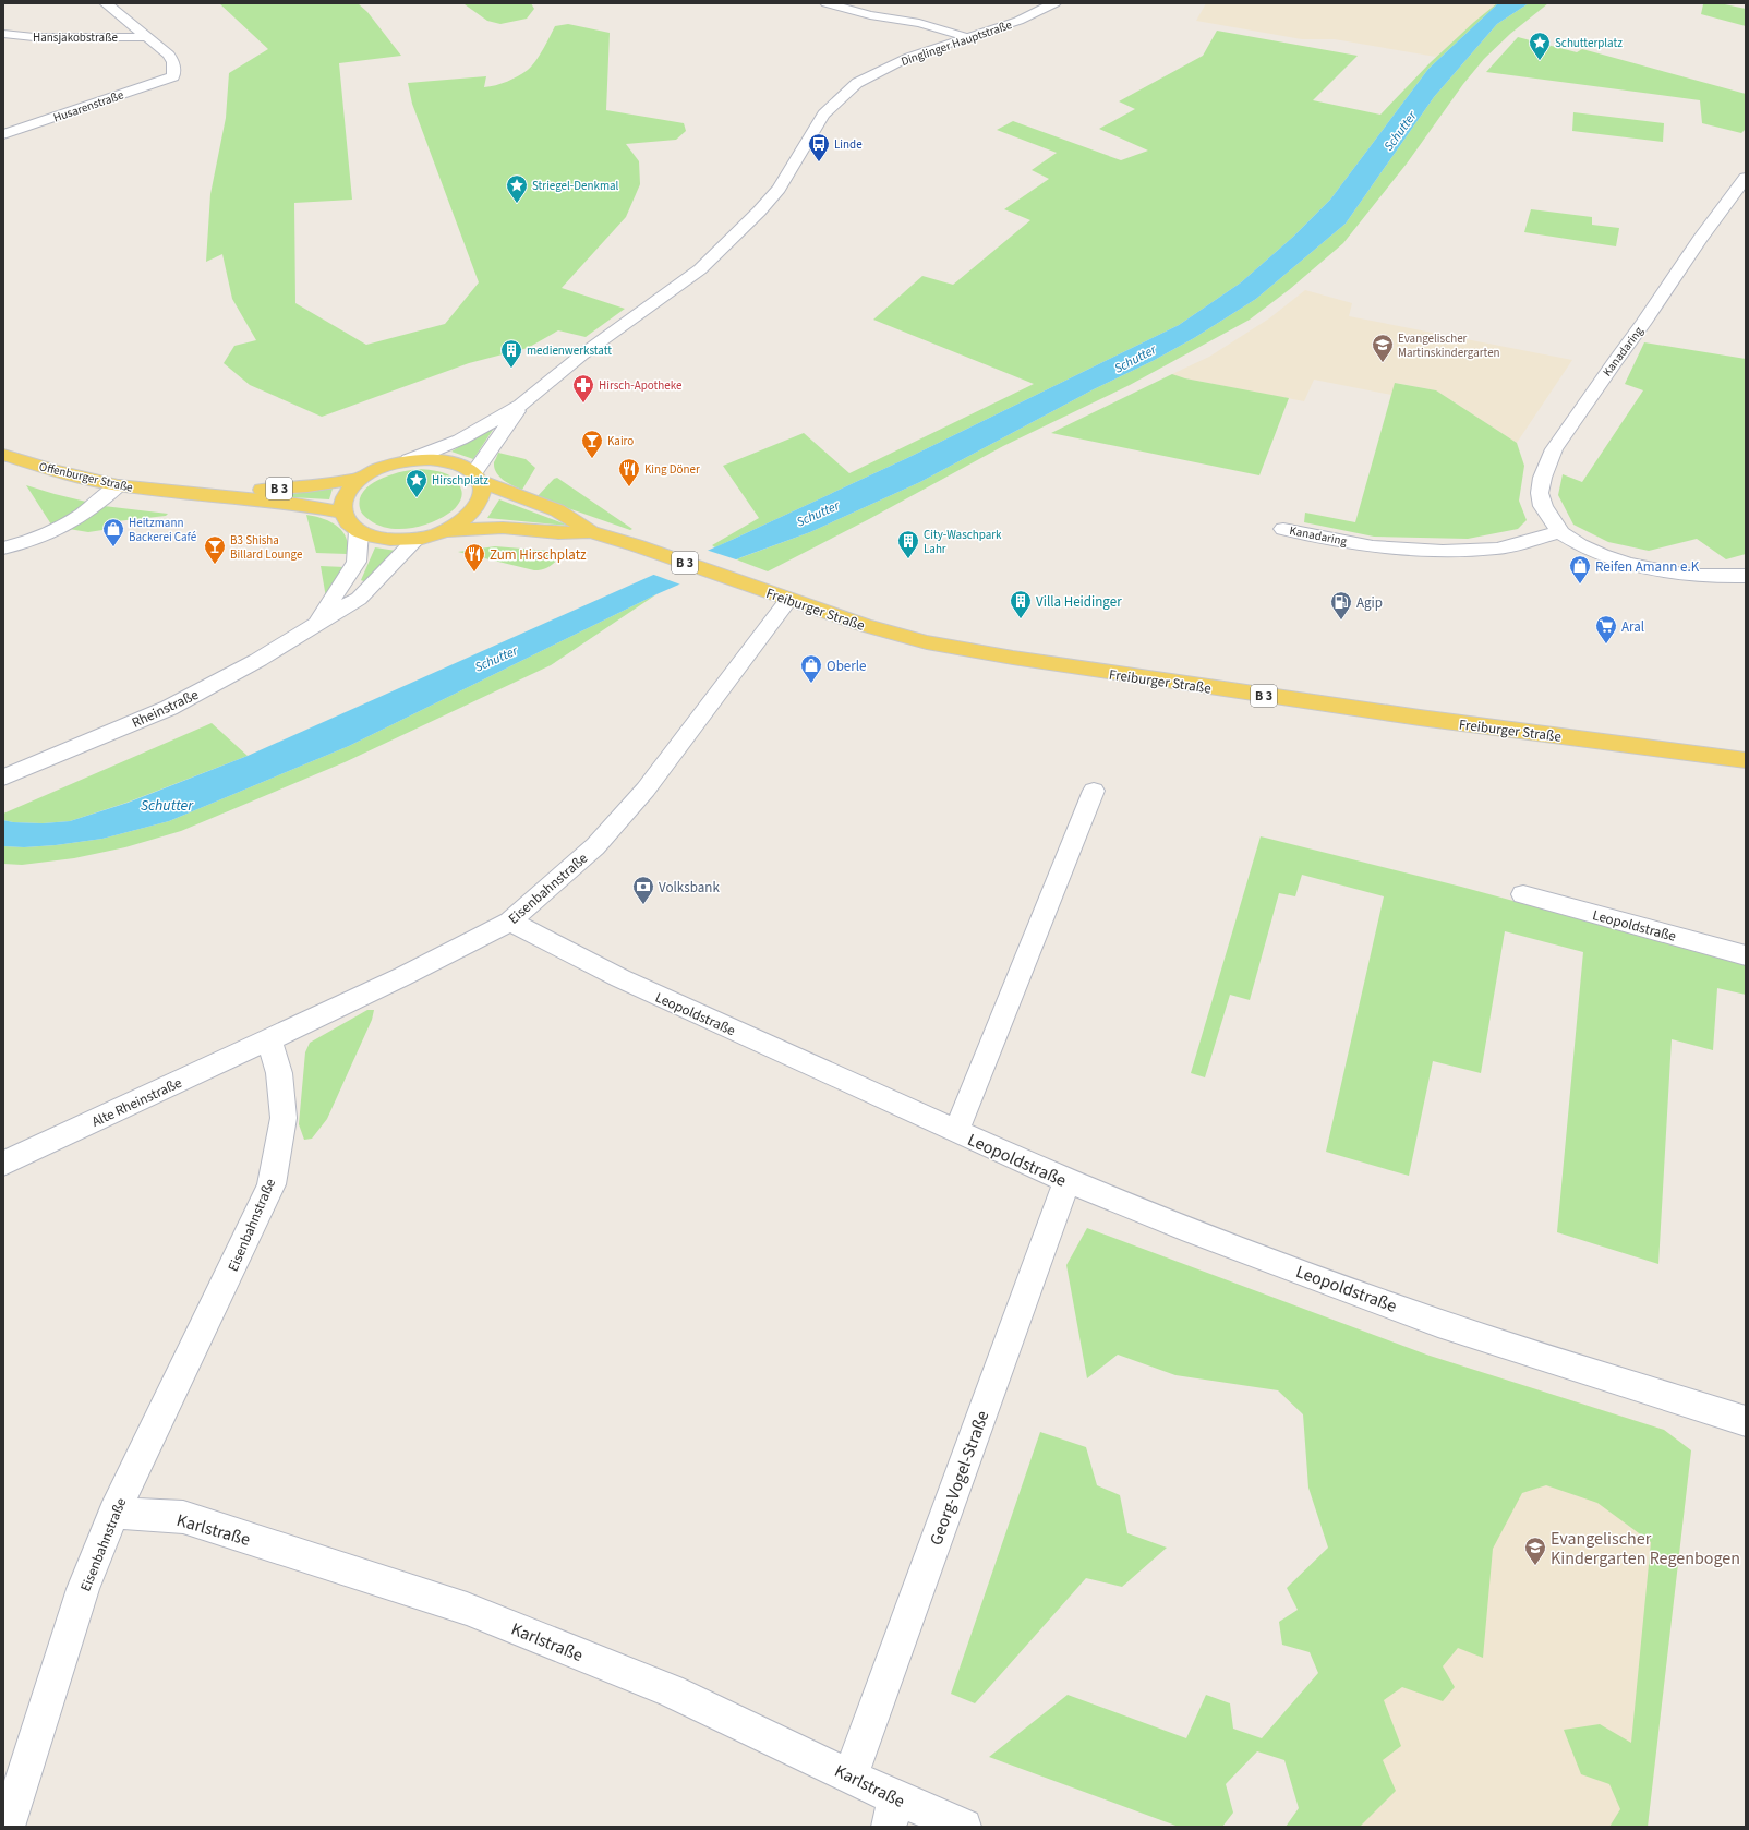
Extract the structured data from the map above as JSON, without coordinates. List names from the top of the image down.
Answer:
{
  "streets": {
    "main road": ["Offenburger Straße", "B 3", "Freiburger Straße"],
    "street": [
      "Hansjakobstraße",
      "Dinglinger Hauptstraße",
      "Husarenstraße",
      "Kanadaring",
      "Rheinstraße",
      "Eisenbahnstraße",
      "Leopoldstraße",
      "Alte Rheinstraße",
      "Georg-Vogel-Straße",
      "Karlstraße"
    ]
  },
  "crossings": [
    ["Hansjakobstraße", "Husarenstraße"],
    ["Dinglinger Hauptstraße", "Offenburger Straße"],
    ["Dinglinger Hauptstraße", "B 3"],
    ["Dinglinger Hauptstraße", "Freiburger Straße"],
    ["Dinglinger Hauptstraße", "Rheinstraße"],
    ["Offenburger Straße", "B 3"],
    ["Offenburger Straße", "Freiburger Straße"],
    ["Offenburger Straße", "Rheinstraße"],
    ["B 3", "Freiburger Straße"],
    ["B 3", "Rheinstraße"],
    ["Freiburger Straße", "Rheinstraße"],
    ["Freiburger Straße", "Eisenbahnstraße"],
    ["Eisenbahnstraße", "Leopoldstraße"],
    ["Eisenbahnstraße", "Alte Rheinstraße"],
    ["Eisenbahnstraße", "Karlstraße"],
    ["Leopoldstraße", "Georg-Vogel-Straße"],
    ["Georg-Vogel-Straße", "Karlstraße"]
  ],
  "water": ["Schutter"],
  "places": {
    "place": ["Schutterplatz", "Striegel-Denkmal", "Hirschplatz"],
    "bus stop": ["Linde"],
    "school or university": ["Evangelischer Martinskindergarten", "Evangelischer Kindergarten Regenbogen"],
    "building": ["medienwerkstatt", "City-Waschpark Lahr", "Villa Heidinger"],
    "pharmacy": ["Hirsch-Apotheke"],
    "bar": ["Kairo", "B3 Shisha Billard Lounge"],
    "restaurant": ["King Döner", "Zum Hirschplatz"],
    "shop": ["Heitzmann Backerei Café", "Reifen Amann e.K", "Oberle"],
    "fuel station": ["Agip"],
    "supermarket": ["Aral"],
    "bank": ["Volksbank"]
  }
}
